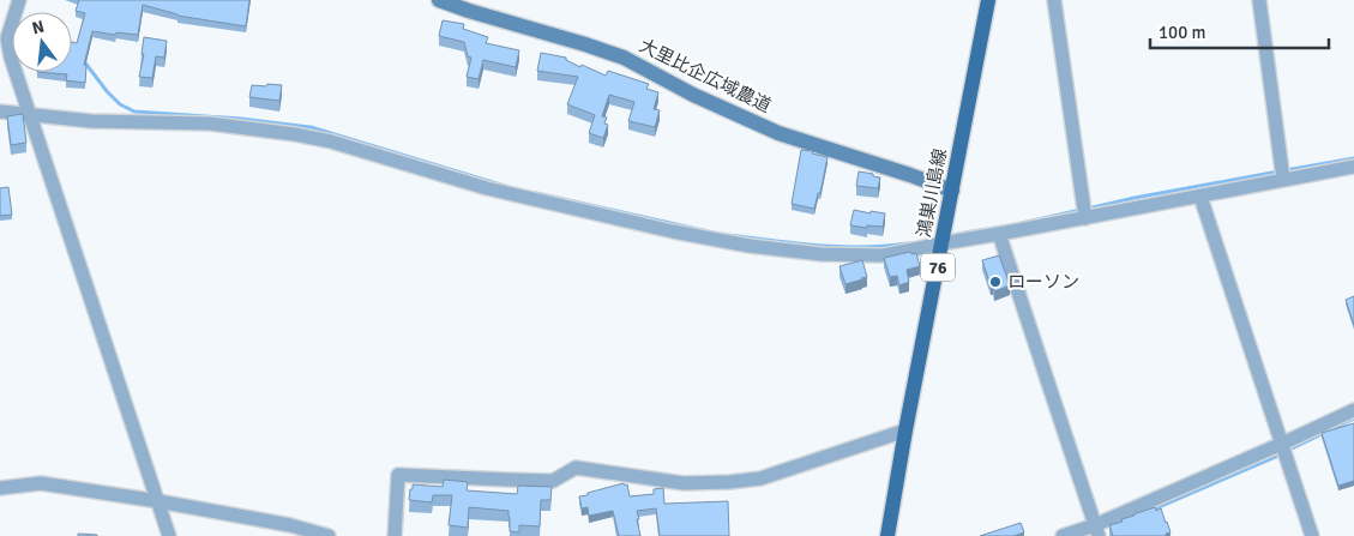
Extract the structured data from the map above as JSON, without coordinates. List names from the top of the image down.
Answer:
{
  "streets": {
    "main road": ["鴻巣川島線", "76"],
    "street": ["大里比企広域農道"]
  },
  "crossings": [
    ["大里比企広域農道", "鴻巣川島線"]
  ],
  "places": ["ローソン"],
  "scale_bar": "100 m",
  "north": "top"
}
